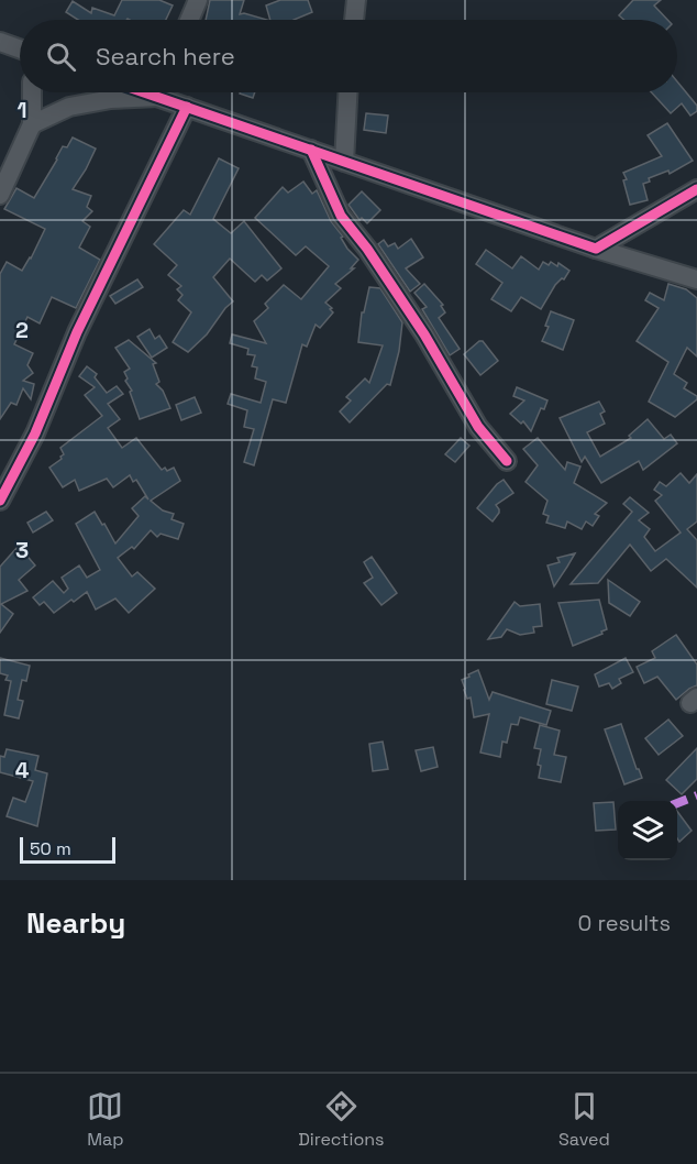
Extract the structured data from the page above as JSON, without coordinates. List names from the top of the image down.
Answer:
{
  "scale_bar": "50 m",
  "page": {
    "search": "Search here",
    "scale": "50 m",
    "heading": ["Nearby", "0 results"],
    "nav": ["Map", "Directions", "Saved"]
  },
  "grid": {
    "rows": [
      "1",
      "2",
      "3",
      "4"
    ]
  }
}
